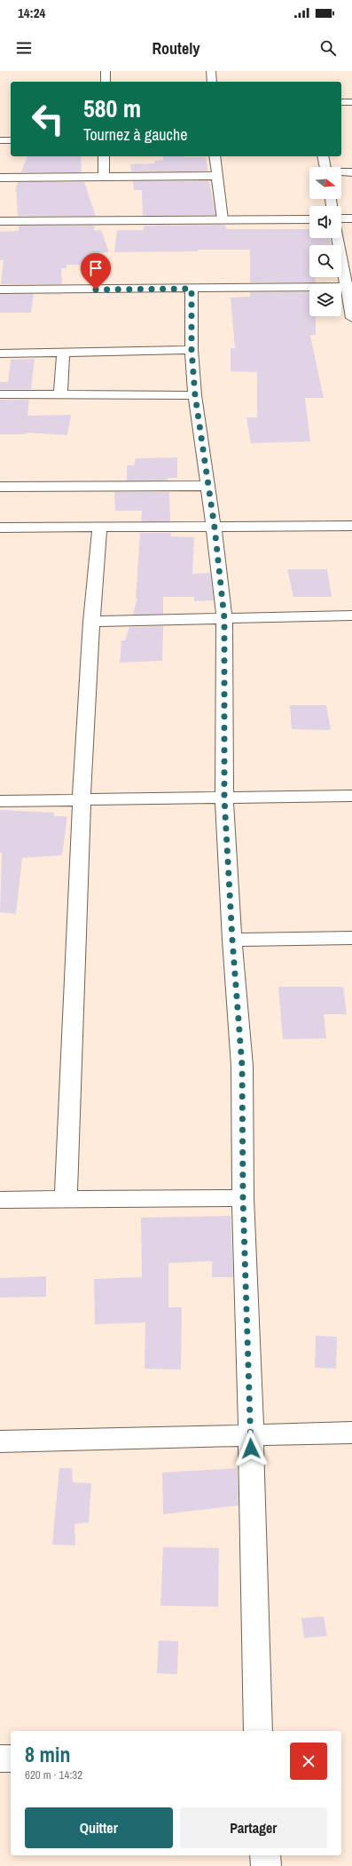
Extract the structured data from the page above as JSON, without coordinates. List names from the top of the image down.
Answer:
{
  "north": "right",
  "page": {
    "status": "14:24",
    "header": "Routely",
    "turn": ["580 m", "Tournez à gauche"],
    "heading": ["8 min", "620 m · 14:32"],
    "buttons": ["Quitter", "Partager"]
  }
}
